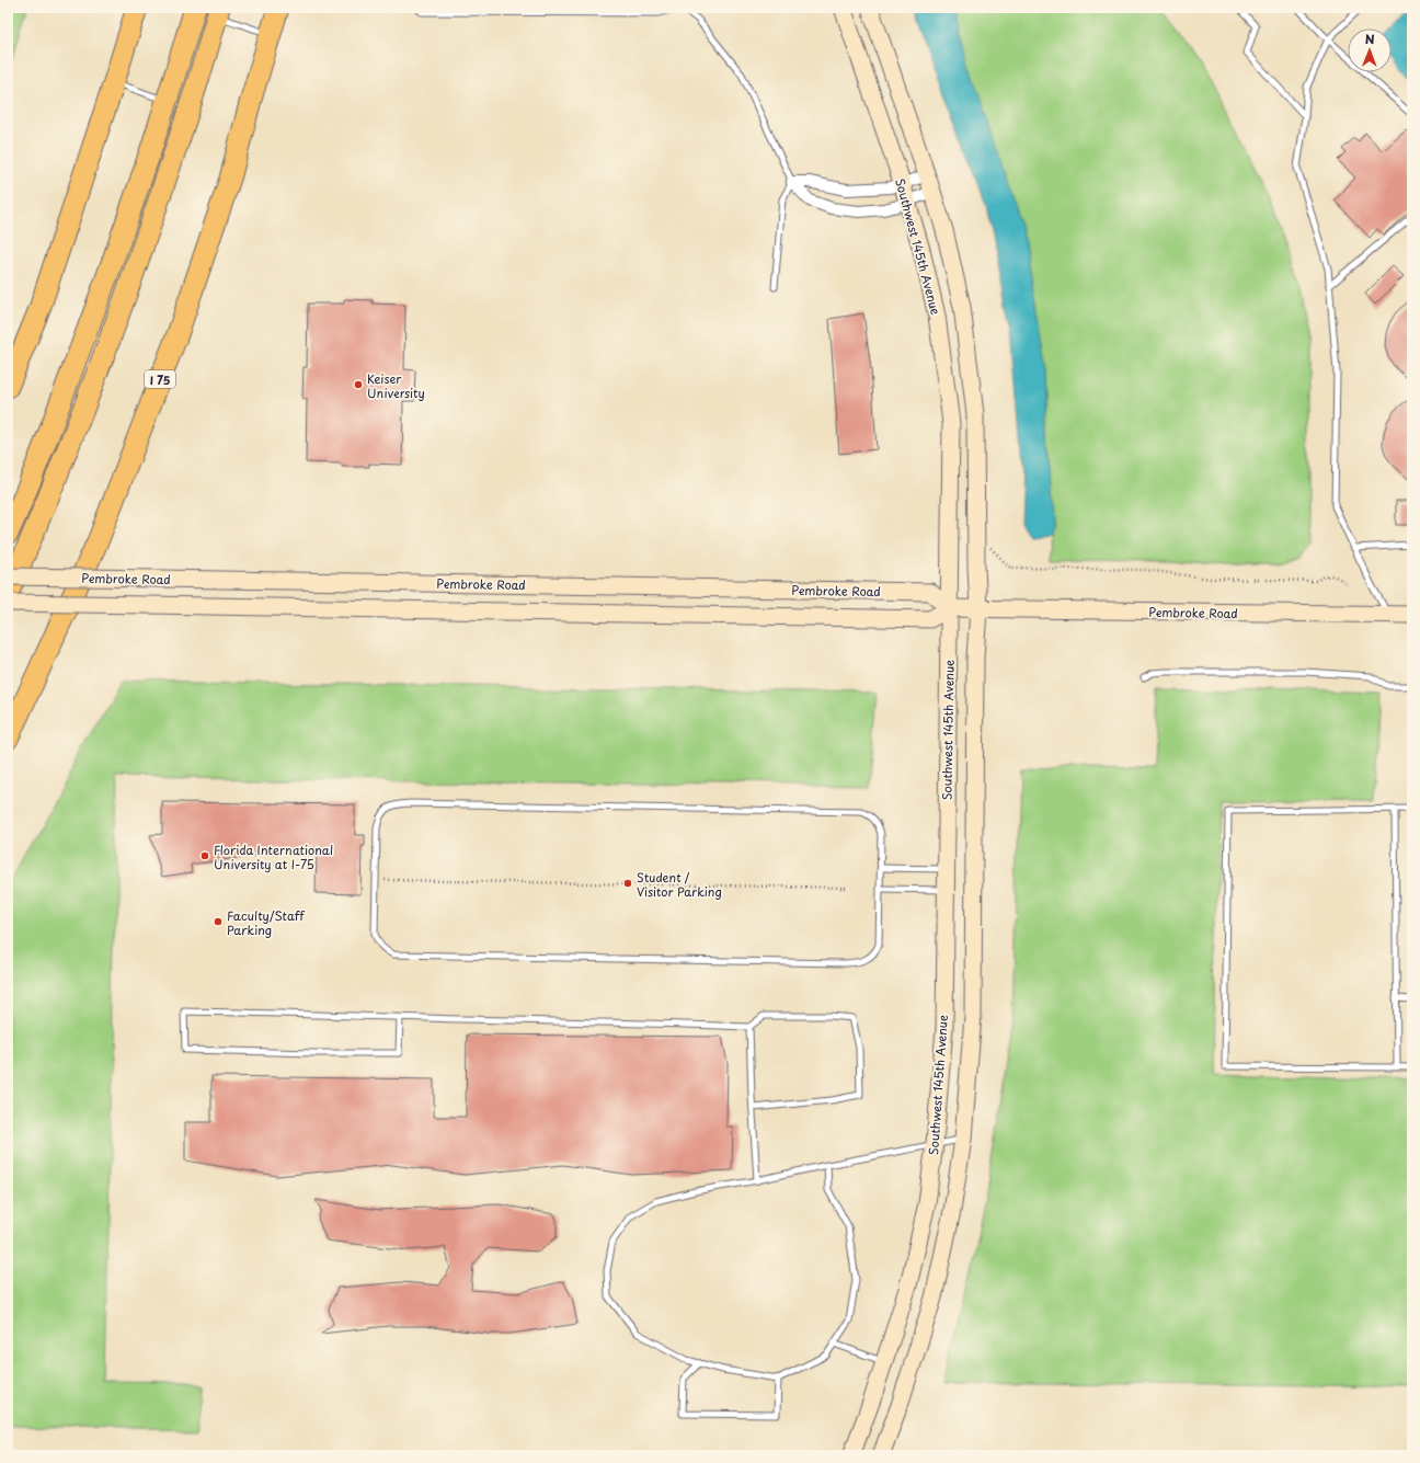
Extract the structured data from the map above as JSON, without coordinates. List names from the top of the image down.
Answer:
{
  "streets": {
    "highway": ["I 75"],
    "street": ["Southwest 145th Avenue", "Pembroke Road"]
  },
  "crossings": [
    ["Southwest 145th Avenue", "Pembroke Road"]
  ],
  "places": [
    "Keiser University",
    "Florida International University at I-75",
    "Student / Visitor Parking",
    "Faculty/Staff Parking"
  ],
  "north": "top"
}
